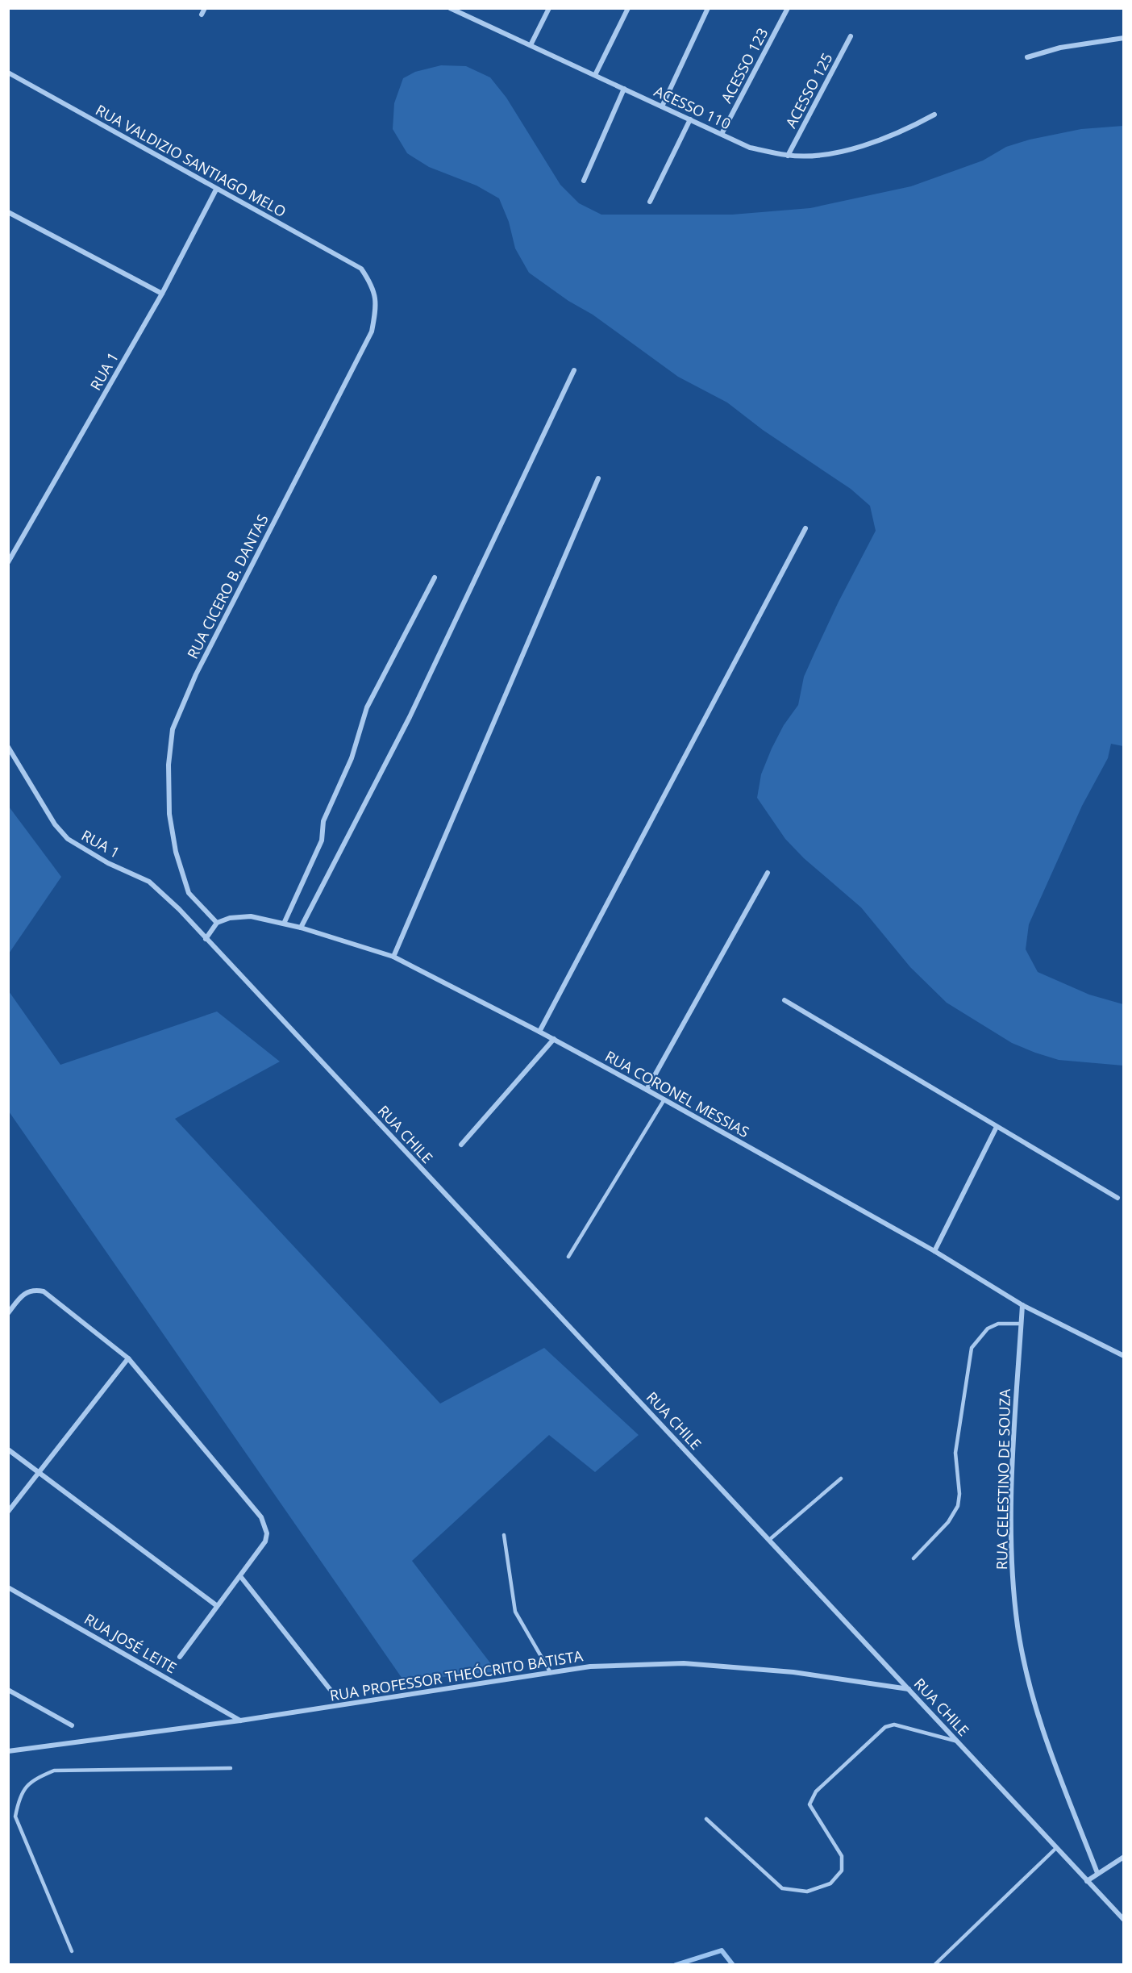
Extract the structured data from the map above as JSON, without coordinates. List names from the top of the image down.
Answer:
{
  "streets": {
    "street": [
      "ACESSO 123",
      "ACESSO 125",
      "ACESSO 110",
      "RUA VALDIZIO SANTIAGO MELO",
      "RUA 1",
      "RUA CICERO B. DANTAS",
      "RUA CORONEL MESSIAS",
      "RUA CHILE",
      "RUA CELESTINO DE SOUZA",
      "RUA JOSÉ LEITE",
      "RUA PROFESSOR THEÓCRITO BATISTA"
    ]
  },
  "crossings": [
    ["ACESSO 123", "ACESSO 110"],
    ["ACESSO 125", "ACESSO 110"],
    ["RUA VALDIZIO SANTIAGO MELO", "RUA 1"],
    ["RUA VALDIZIO SANTIAGO MELO", "RUA CICERO B. DANTAS"],
    ["RUA 1", "RUA CHILE"],
    ["RUA CICERO B. DANTAS", "RUA CORONEL MESSIAS"],
    ["RUA CORONEL MESSIAS", "RUA CELESTINO DE SOUZA"],
    ["RUA CHILE", "RUA PROFESSOR THEÓCRITO BATISTA"],
    ["RUA JOSÉ LEITE", "RUA PROFESSOR THEÓCRITO BATISTA"]
  ]
}
